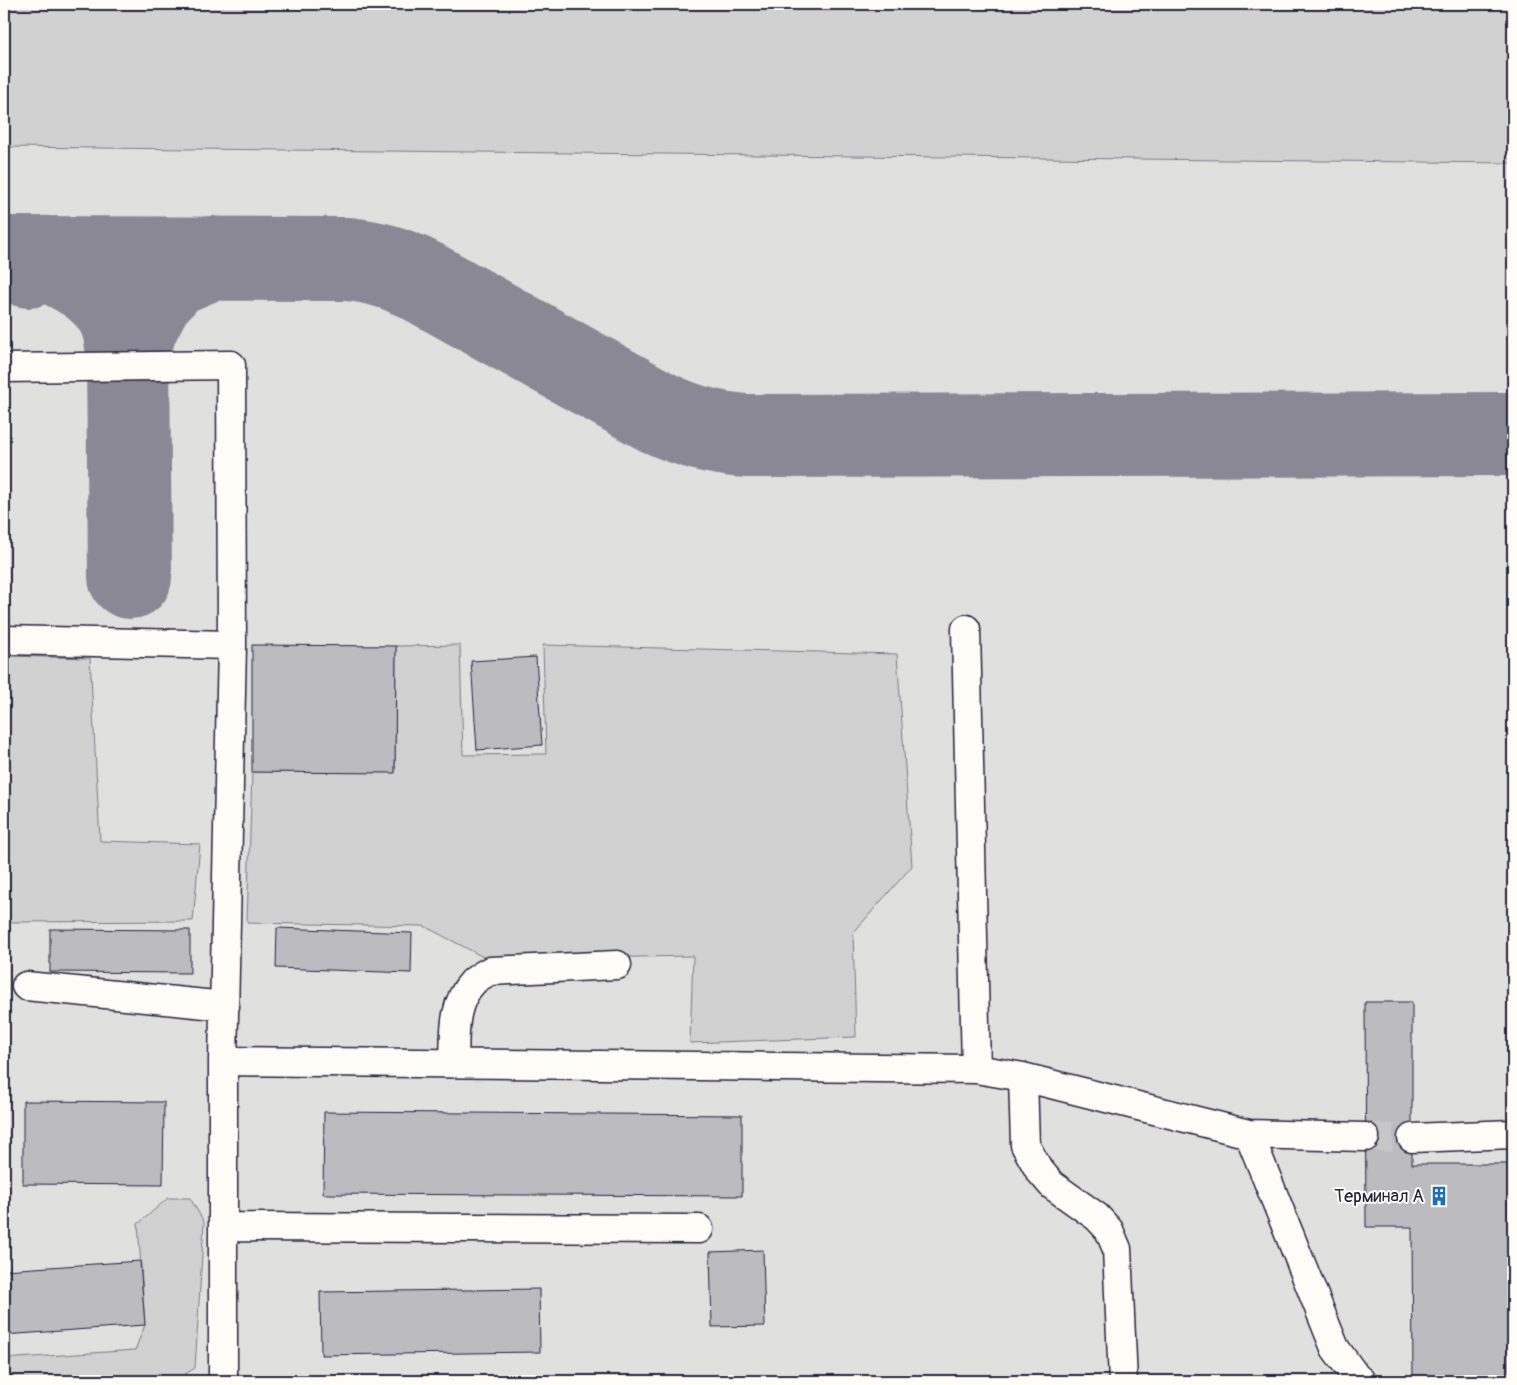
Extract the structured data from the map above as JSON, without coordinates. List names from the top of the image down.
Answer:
{
  "places": {
    "building": ["Терминал А"]
  }
}
